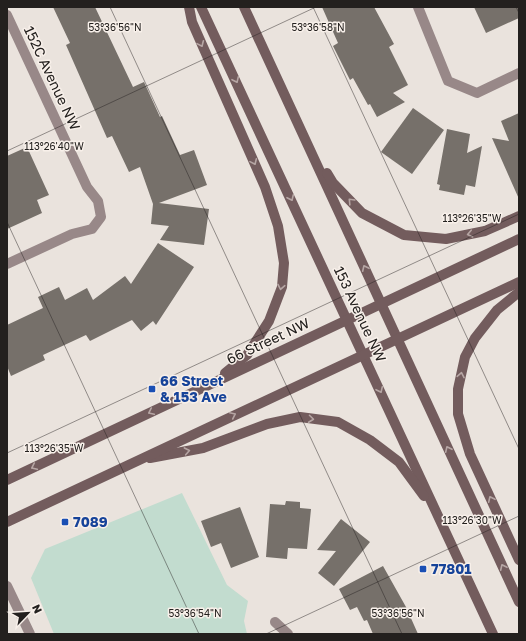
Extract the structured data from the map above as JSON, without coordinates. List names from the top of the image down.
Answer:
{
  "streets": {
    "main road": ["153 Avenue NW", "66 Street NW"],
    "street": ["152C Avenue NW"]
  },
  "crossings": [
    ["153 Avenue NW", "66 Street NW"]
  ],
  "places": {
    "transit": ["66 Street & 153 Ave", "7089", "77801"]
  },
  "north": "top right",
  "coordinates": [
    "53°36'56\"N",
    "53°36'58\"N",
    "113°26'40\"W",
    "113°26'35\"W",
    "113°26'30\"W",
    "53°36'54\"N"
  ]
}
